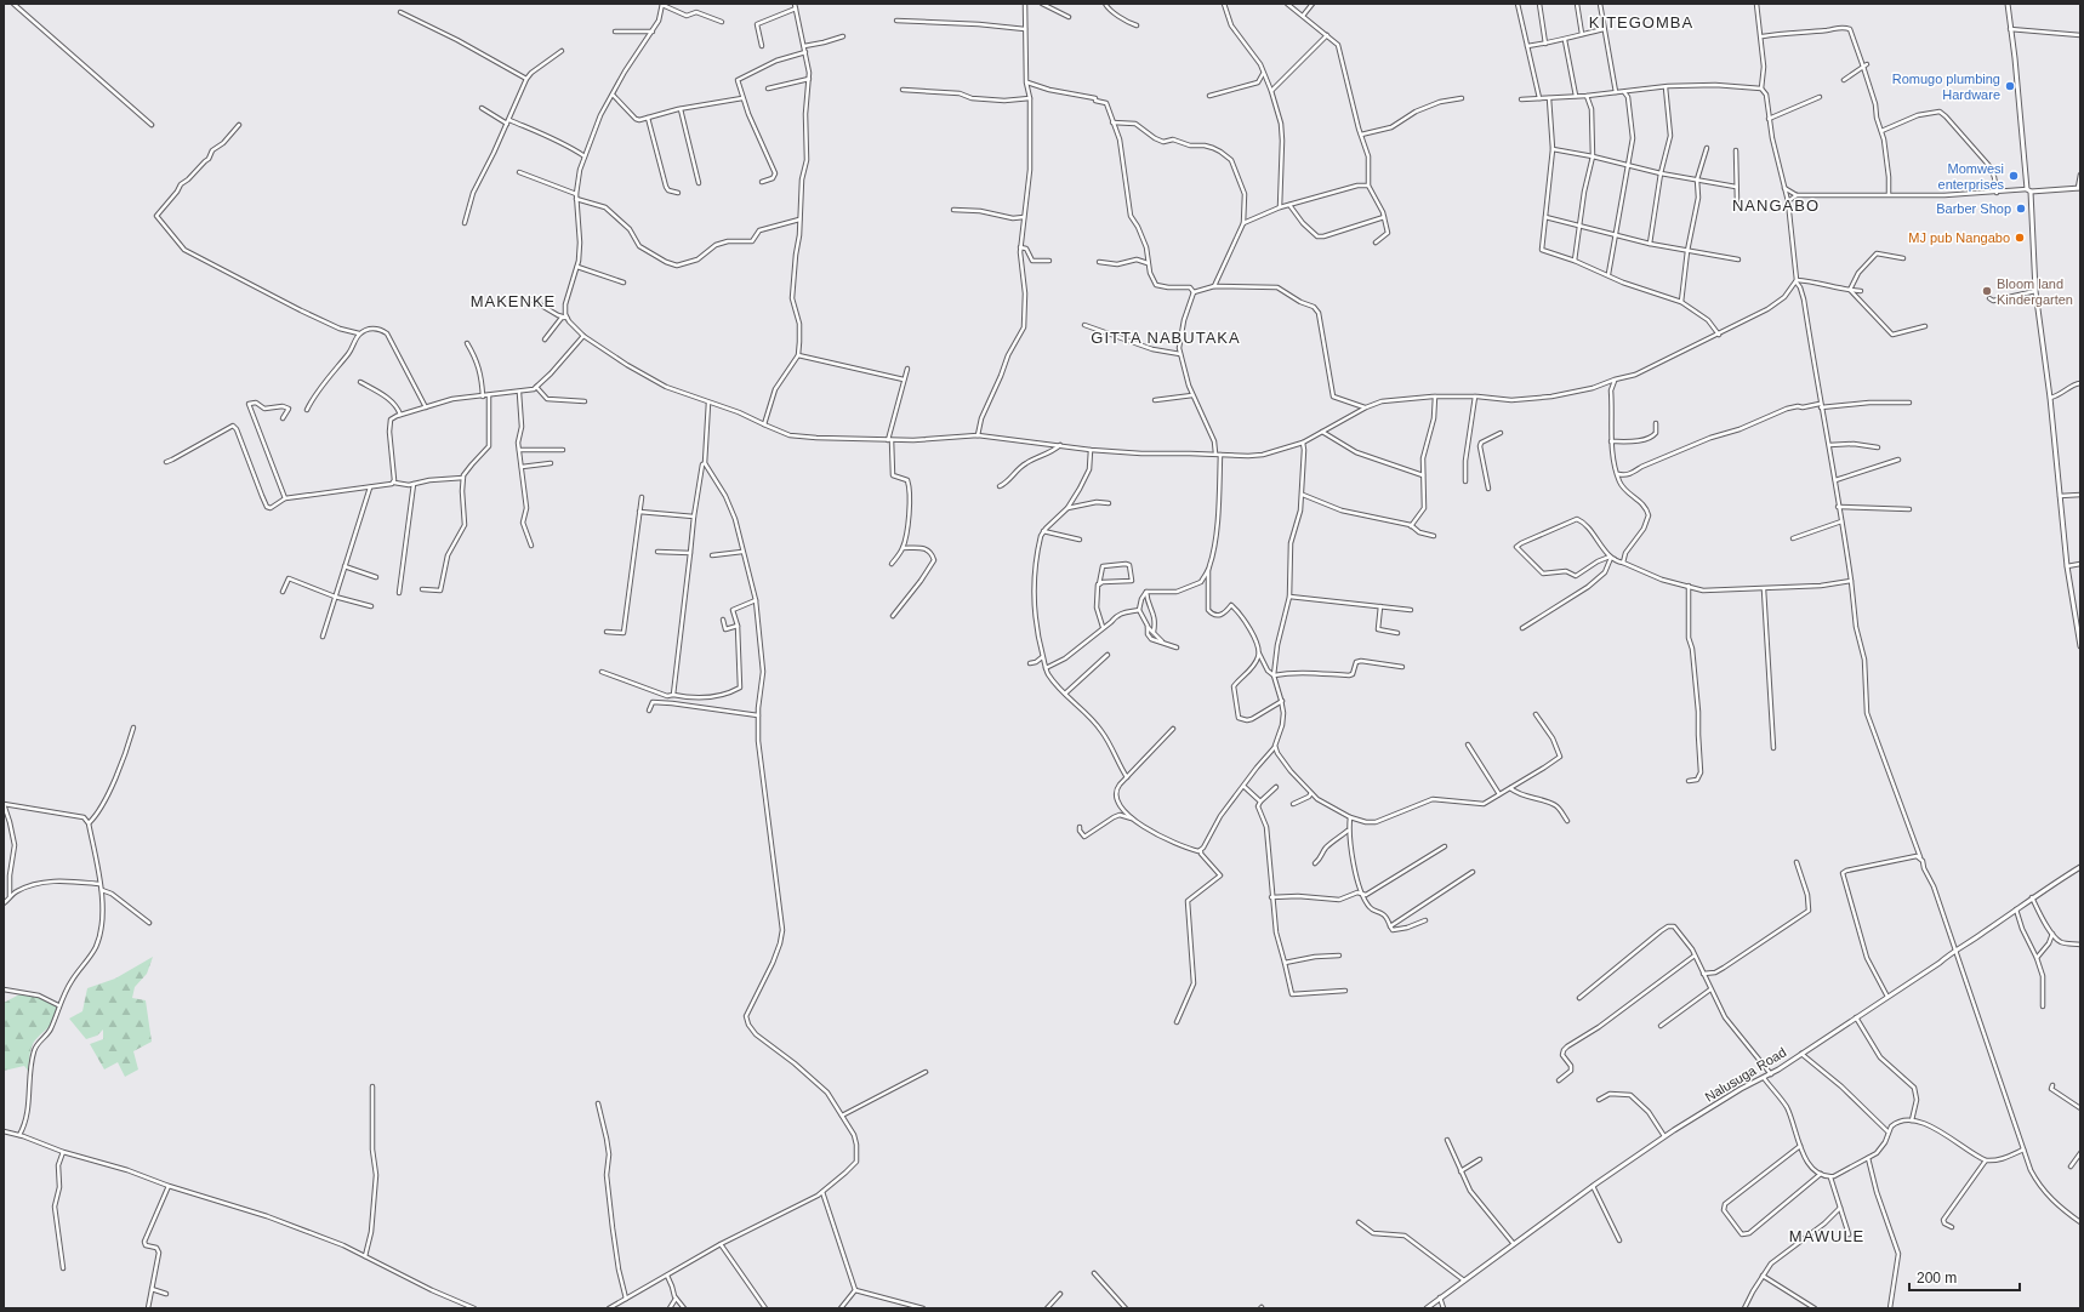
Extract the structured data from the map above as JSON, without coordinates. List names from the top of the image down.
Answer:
{
  "streets": {
    "street": ["Nalusuga Road"]
  },
  "districts": [
    "KITEGOMBA",
    "NANGABO",
    "MAKENKE",
    "GITTA NABUTAKA",
    "MAWULE"
  ],
  "places": [
    "Romugo plumbing Hardware",
    "Momwesi enterprises",
    "Barber Shop",
    "MJ pub Nangabo",
    "Bloom land Kindergarten"
  ],
  "scale_bar": "200 m"
}
